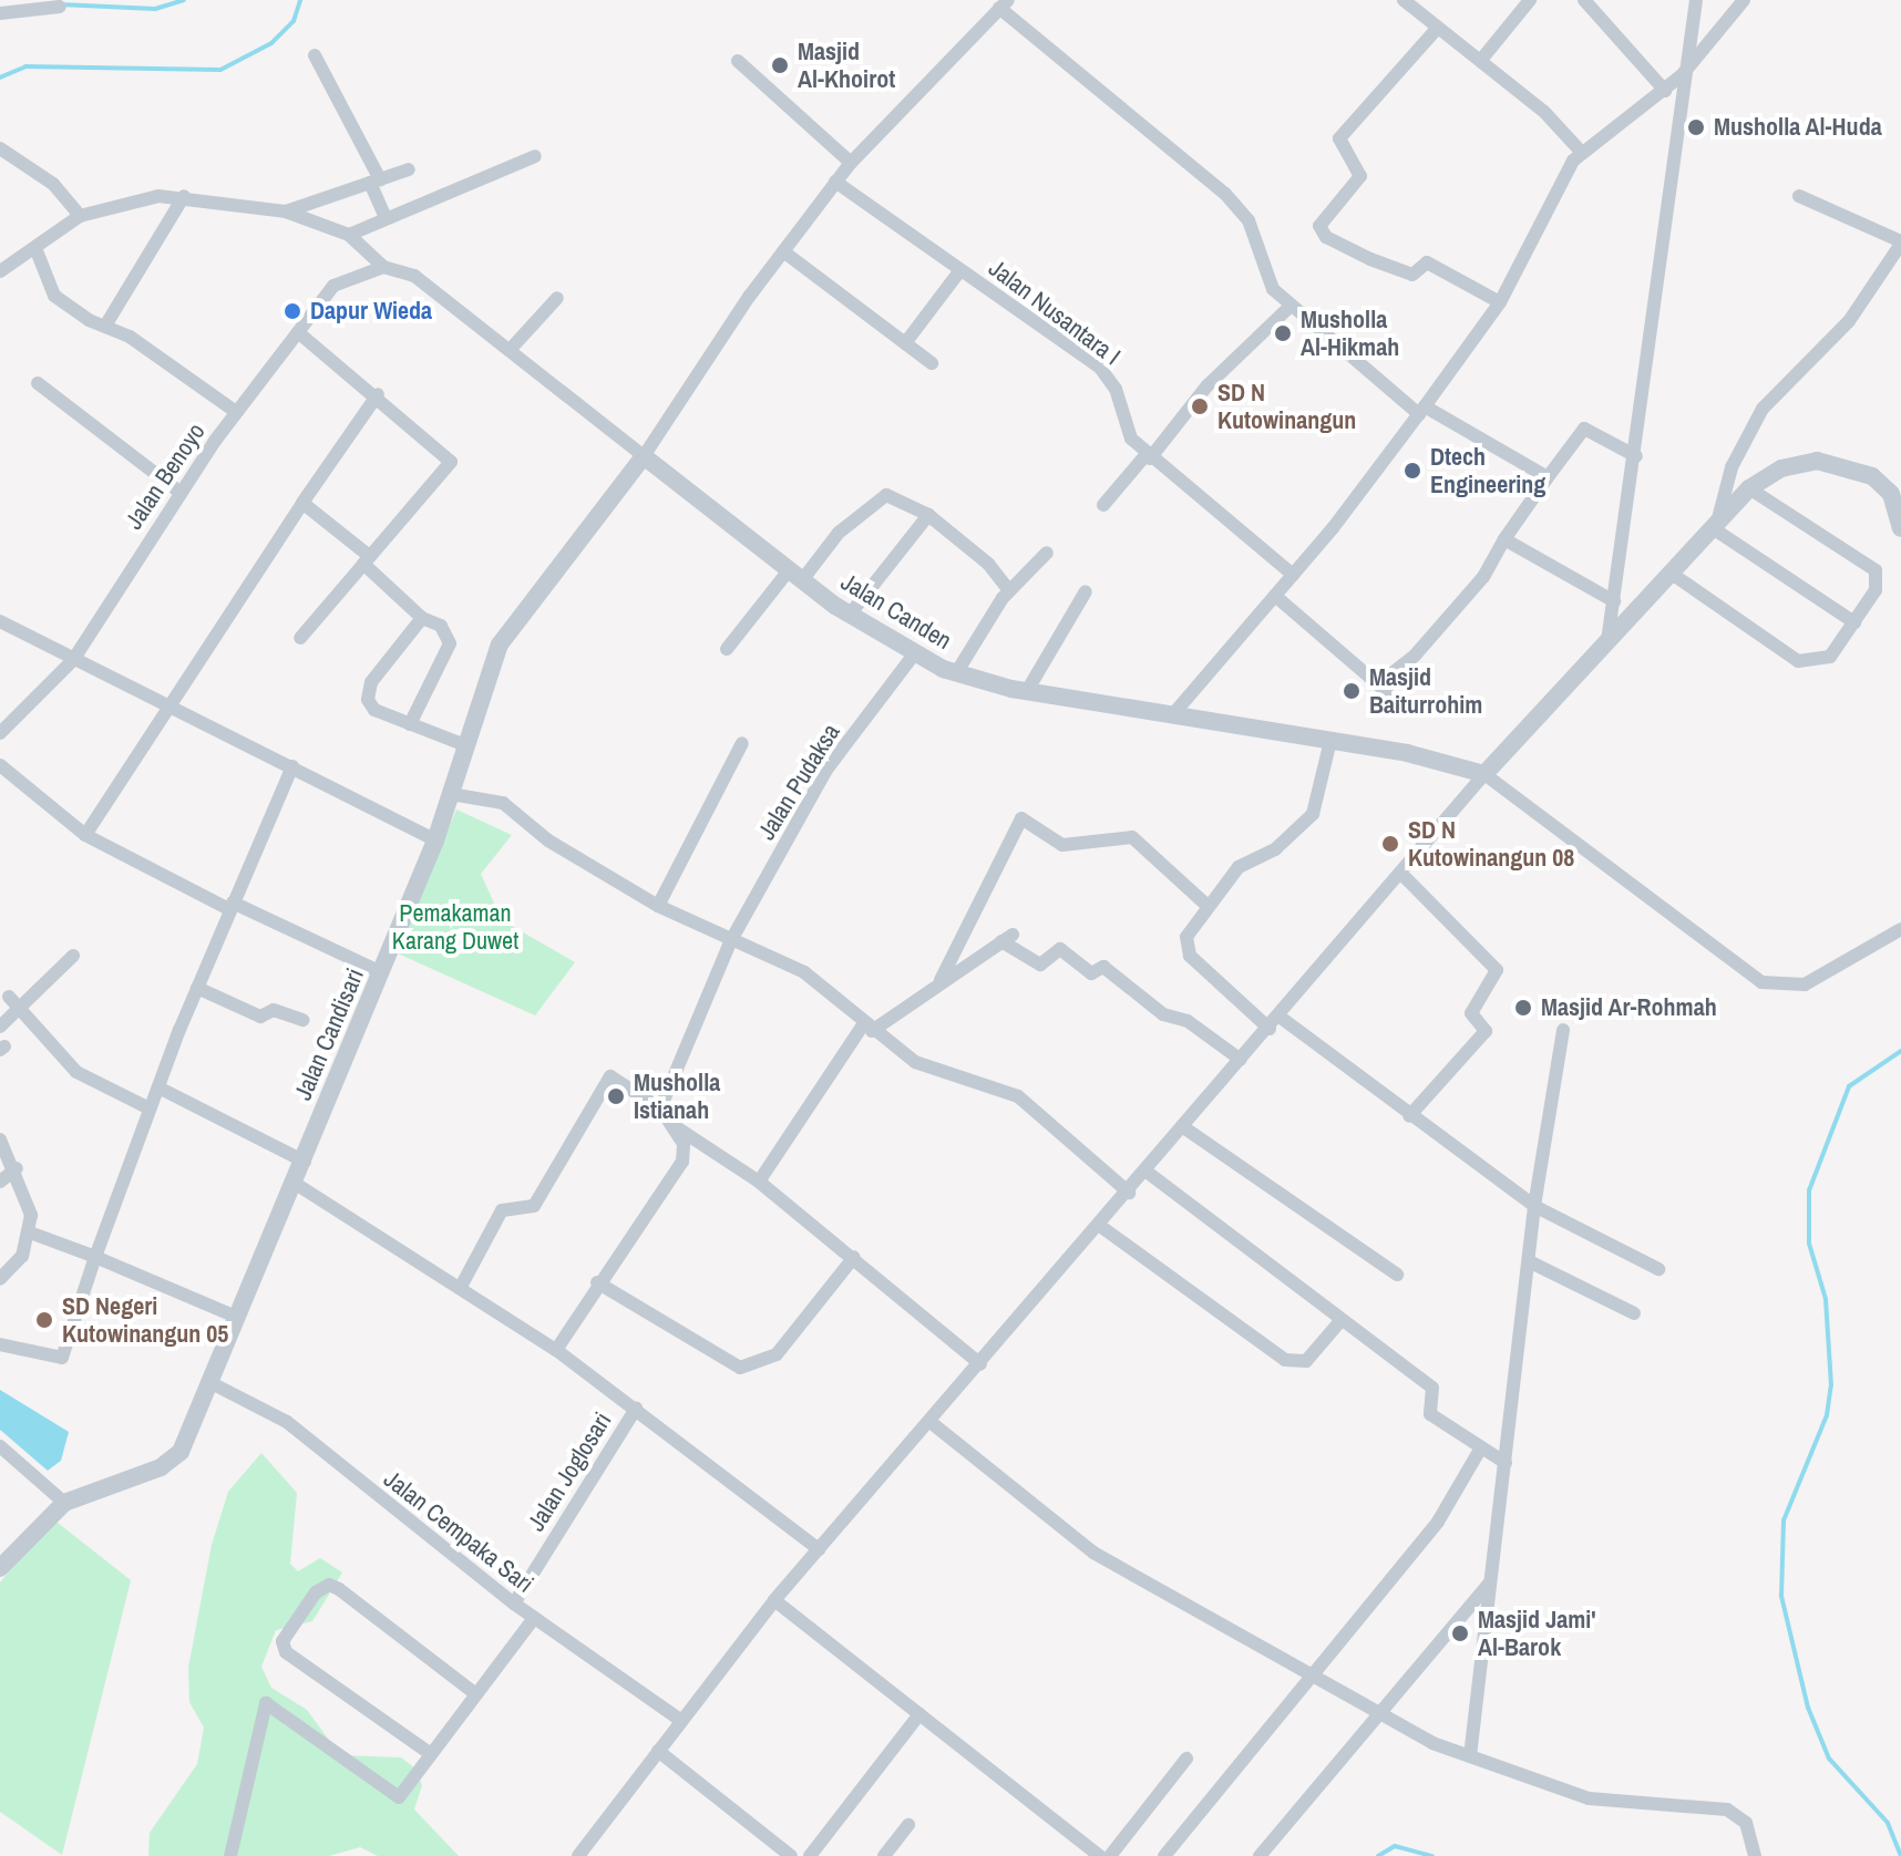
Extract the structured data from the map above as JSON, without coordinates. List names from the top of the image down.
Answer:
{
  "streets": {
    "street": [
      "Jalan Nusantara I",
      "Jalan Benoyo",
      "Jalan Canden",
      "Jalan Pudaksa",
      "Jalan Candisari",
      "Jalan Joglosari",
      "Jalan Cempaka Sari"
    ]
  },
  "crossings": [
    ["Jalan Benoyo", "Jalan Canden"],
    ["Jalan Canden", "Jalan Pudaksa"],
    ["Jalan Canden", "Jalan Candisari"],
    ["Jalan Candisari", "Jalan Cempaka Sari"],
    ["Jalan Joglosari", "Jalan Cempaka Sari"]
  ],
  "parks": ["Pemakaman Karang Duwet"],
  "places": [
    "Masjid Al-Khoirot",
    "Musholla Al-Huda",
    "Dapur Wieda",
    "Musholla Al-Hikmah",
    "SD N Kutowinangun",
    "Dtech Engineering",
    "Masjid Baiturrohim",
    "SD N Kutowinangun 08",
    "Masjid Ar-Rohmah",
    "Musholla Istianah",
    "SD Negeri Kutowinangun 05",
    "Masjid Jami' Al-Barok"
  ]
}
